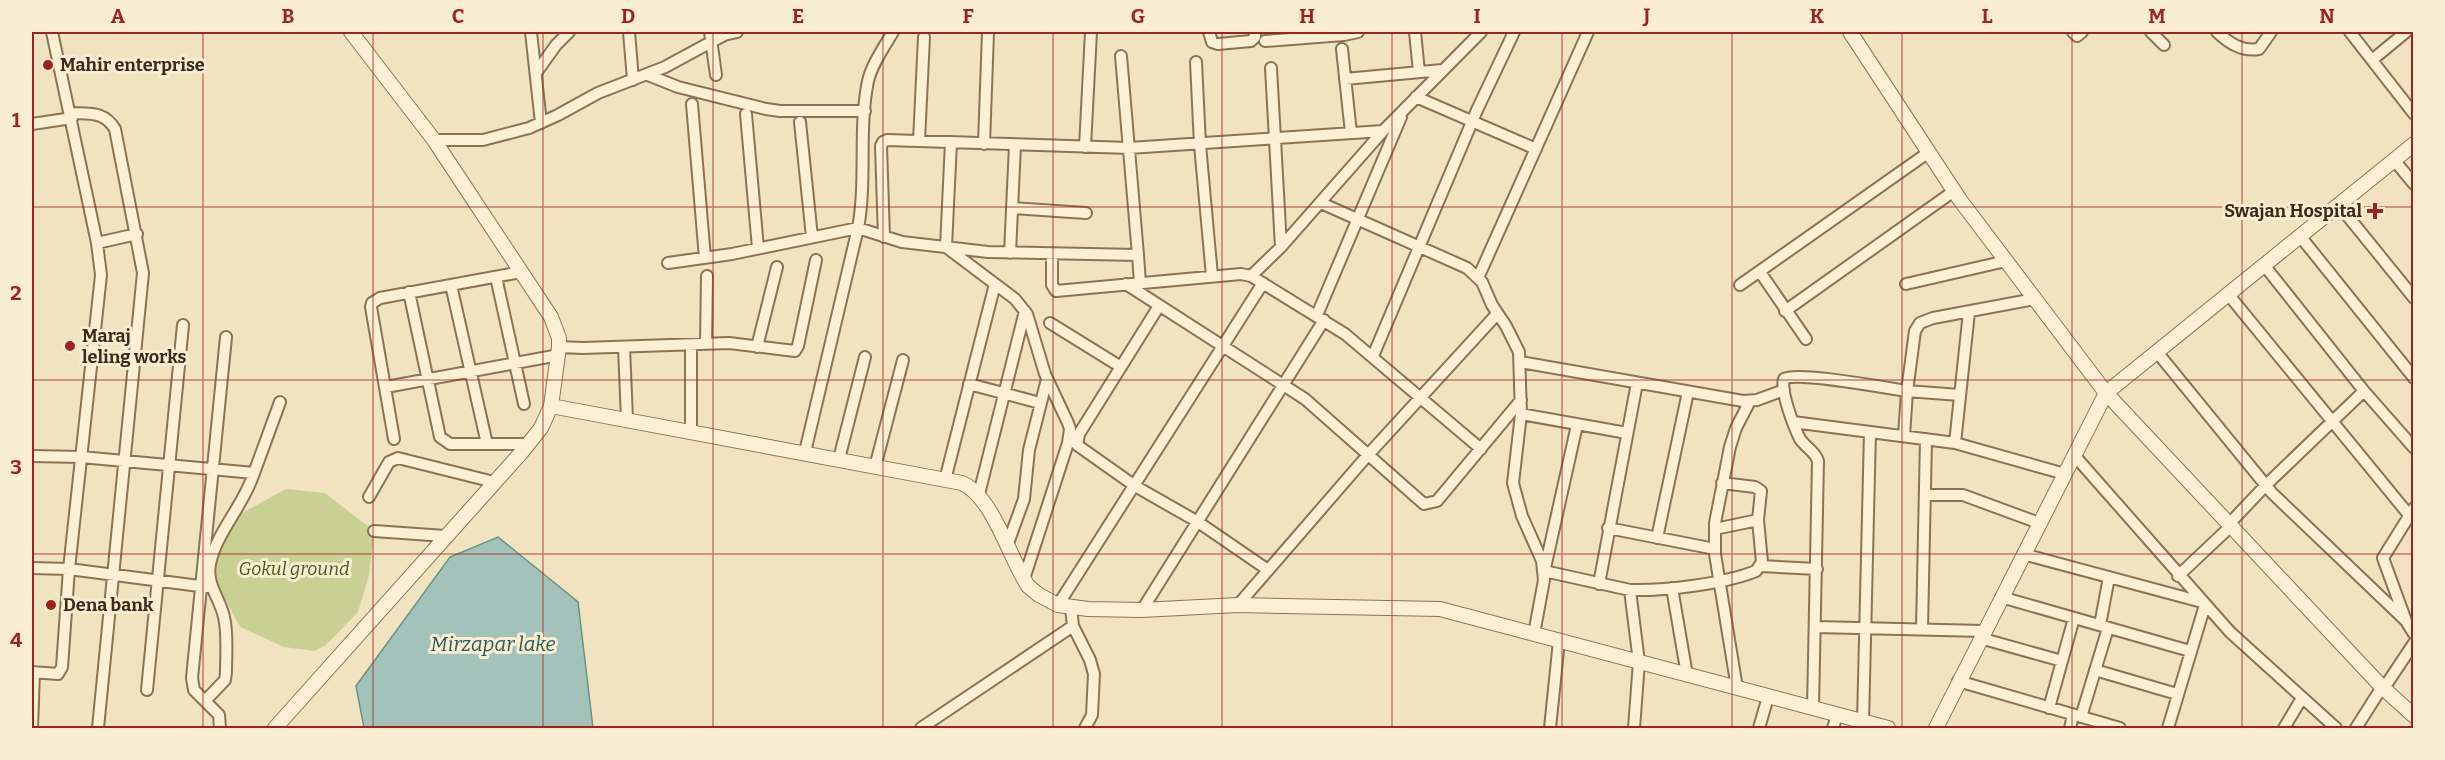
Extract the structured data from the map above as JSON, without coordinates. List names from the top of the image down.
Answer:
{
  "water": ["Mirzapar lake"],
  "parks": ["Gokul ground"],
  "places": {
    "other": ["Mahir enterprise", "Maraj leling works", "Dena bank"],
    "health": ["Swajan Hospital"]
  },
  "grid": {
    "columns": [
      "A",
      "B",
      "C",
      "D",
      "E",
      "F",
      "G",
      "H",
      "I",
      "J",
      "K",
      "L",
      "M",
      "N"
    ],
    "rows": [
      "1",
      "2",
      "3",
      "4"
    ]
  }
}
